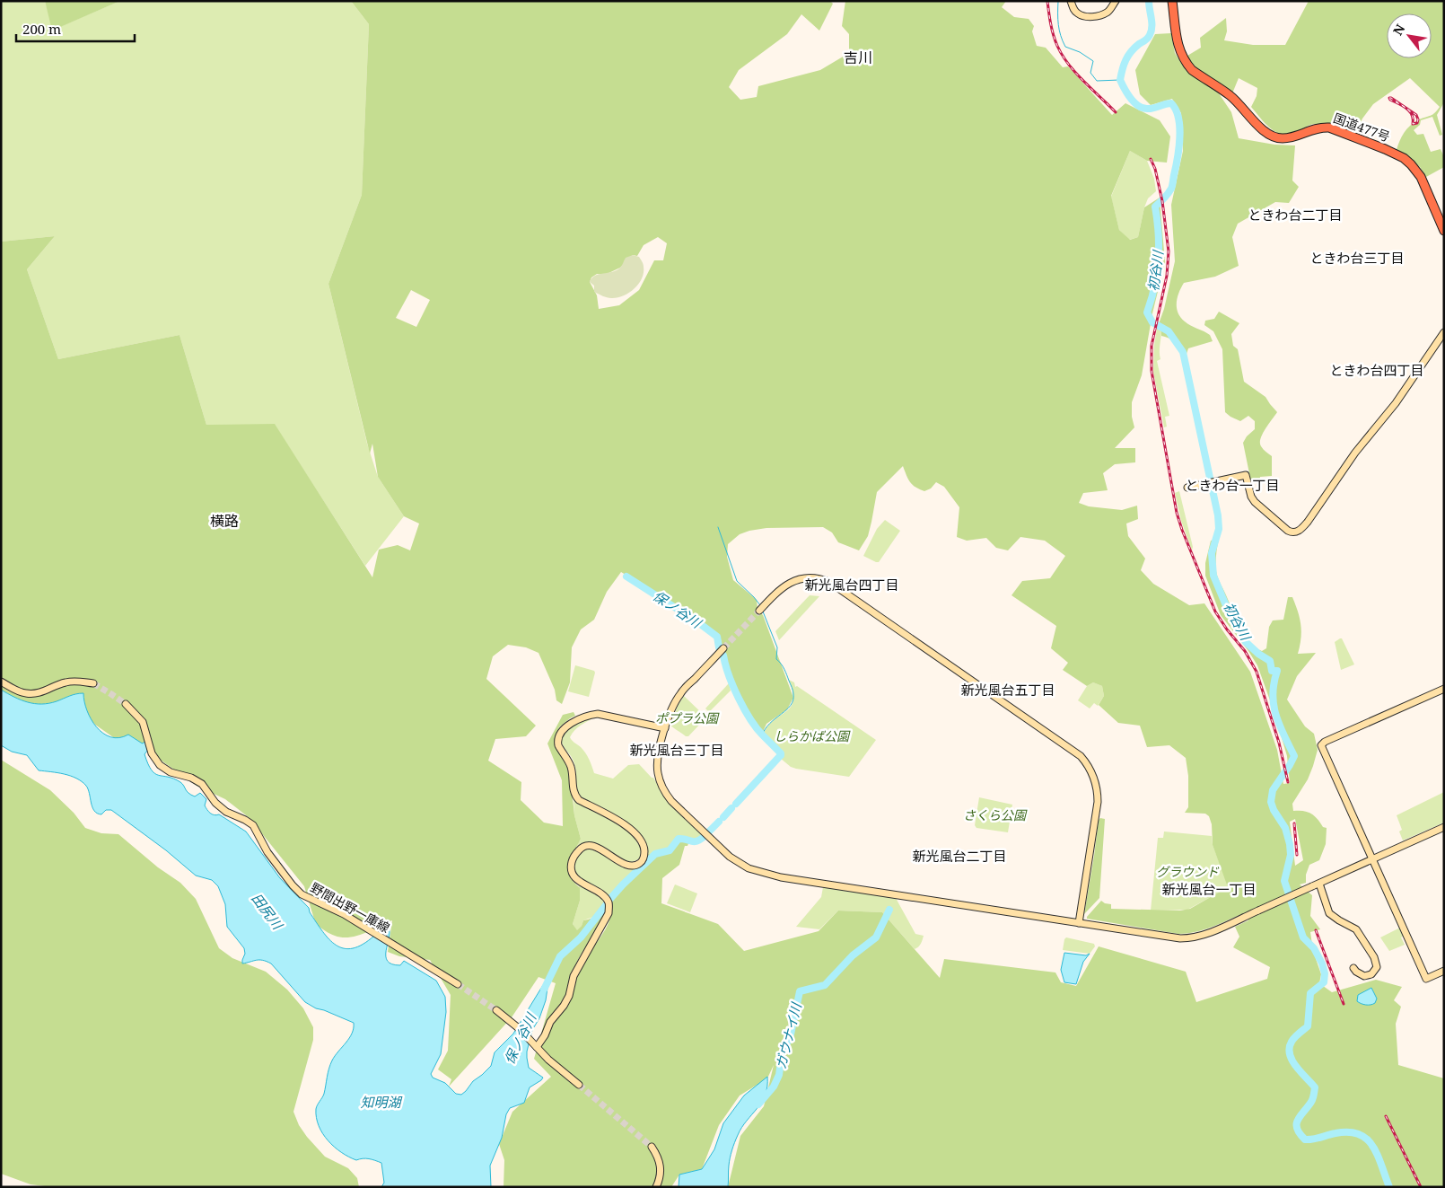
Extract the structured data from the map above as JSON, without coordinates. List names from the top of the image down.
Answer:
{
  "streets": {
    "highway": ["国道477号"],
    "street": ["野間出野一庫線"]
  },
  "districts": [
    "吉川",
    "ときわ台二丁目",
    "ときわ台三丁目",
    "ときわ台四丁目",
    "ときわ台一丁目",
    "横路",
    "新光風台四丁目",
    "新光風台五丁目",
    "新光風台三丁目",
    "新光風台二丁目",
    "新光風台一丁目"
  ],
  "water": [
    "初谷川",
    "保ノ谷川",
    "田尻川",
    "ガウナイ川",
    "知明湖"
  ],
  "parks": [
    "ポプラ公園",
    "しらかば公園",
    "さくら公園",
    "グラウンド"
  ],
  "scale_bar": "200 m",
  "north": "top left"
}
